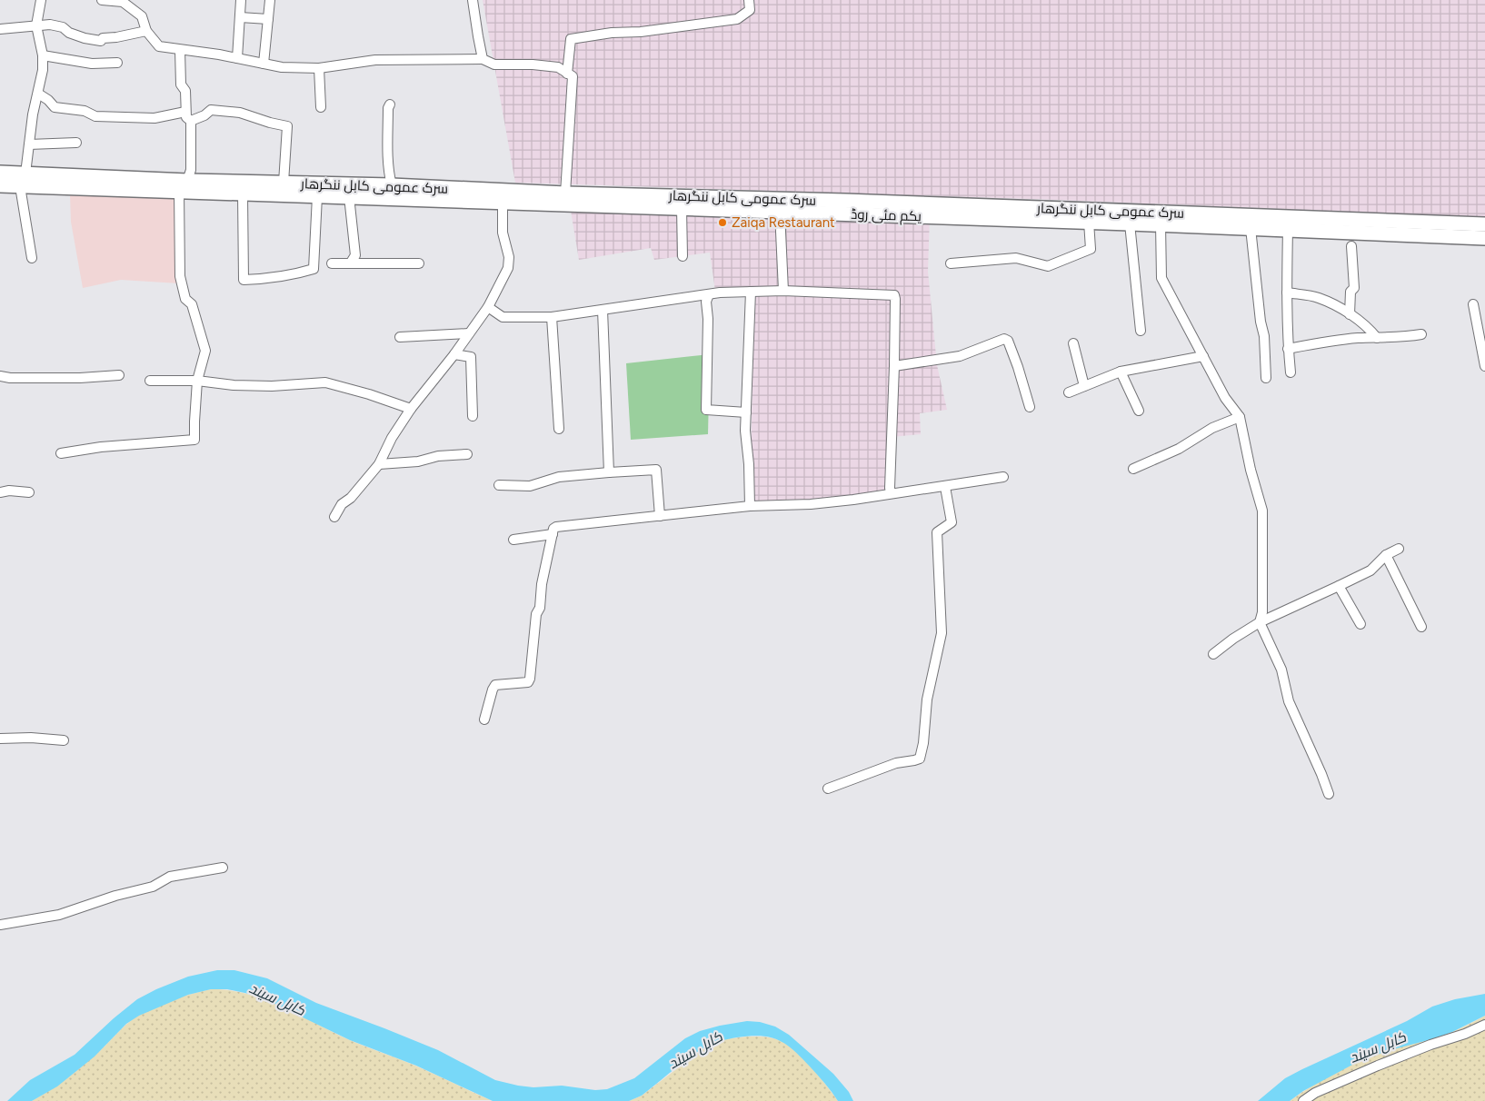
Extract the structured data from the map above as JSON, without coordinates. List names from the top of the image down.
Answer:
{
  "streets": {
    "highway": ["سرک عمومی کابل ننگرهار", "یکم مئی روڈ"]
  },
  "crossings": [
    ["سرک عمومی کابل ننگرهار", "یکم مئی روڈ"]
  ],
  "water": ["کابل سيند"],
  "places": ["Zaiqa Restaurant"]
}
